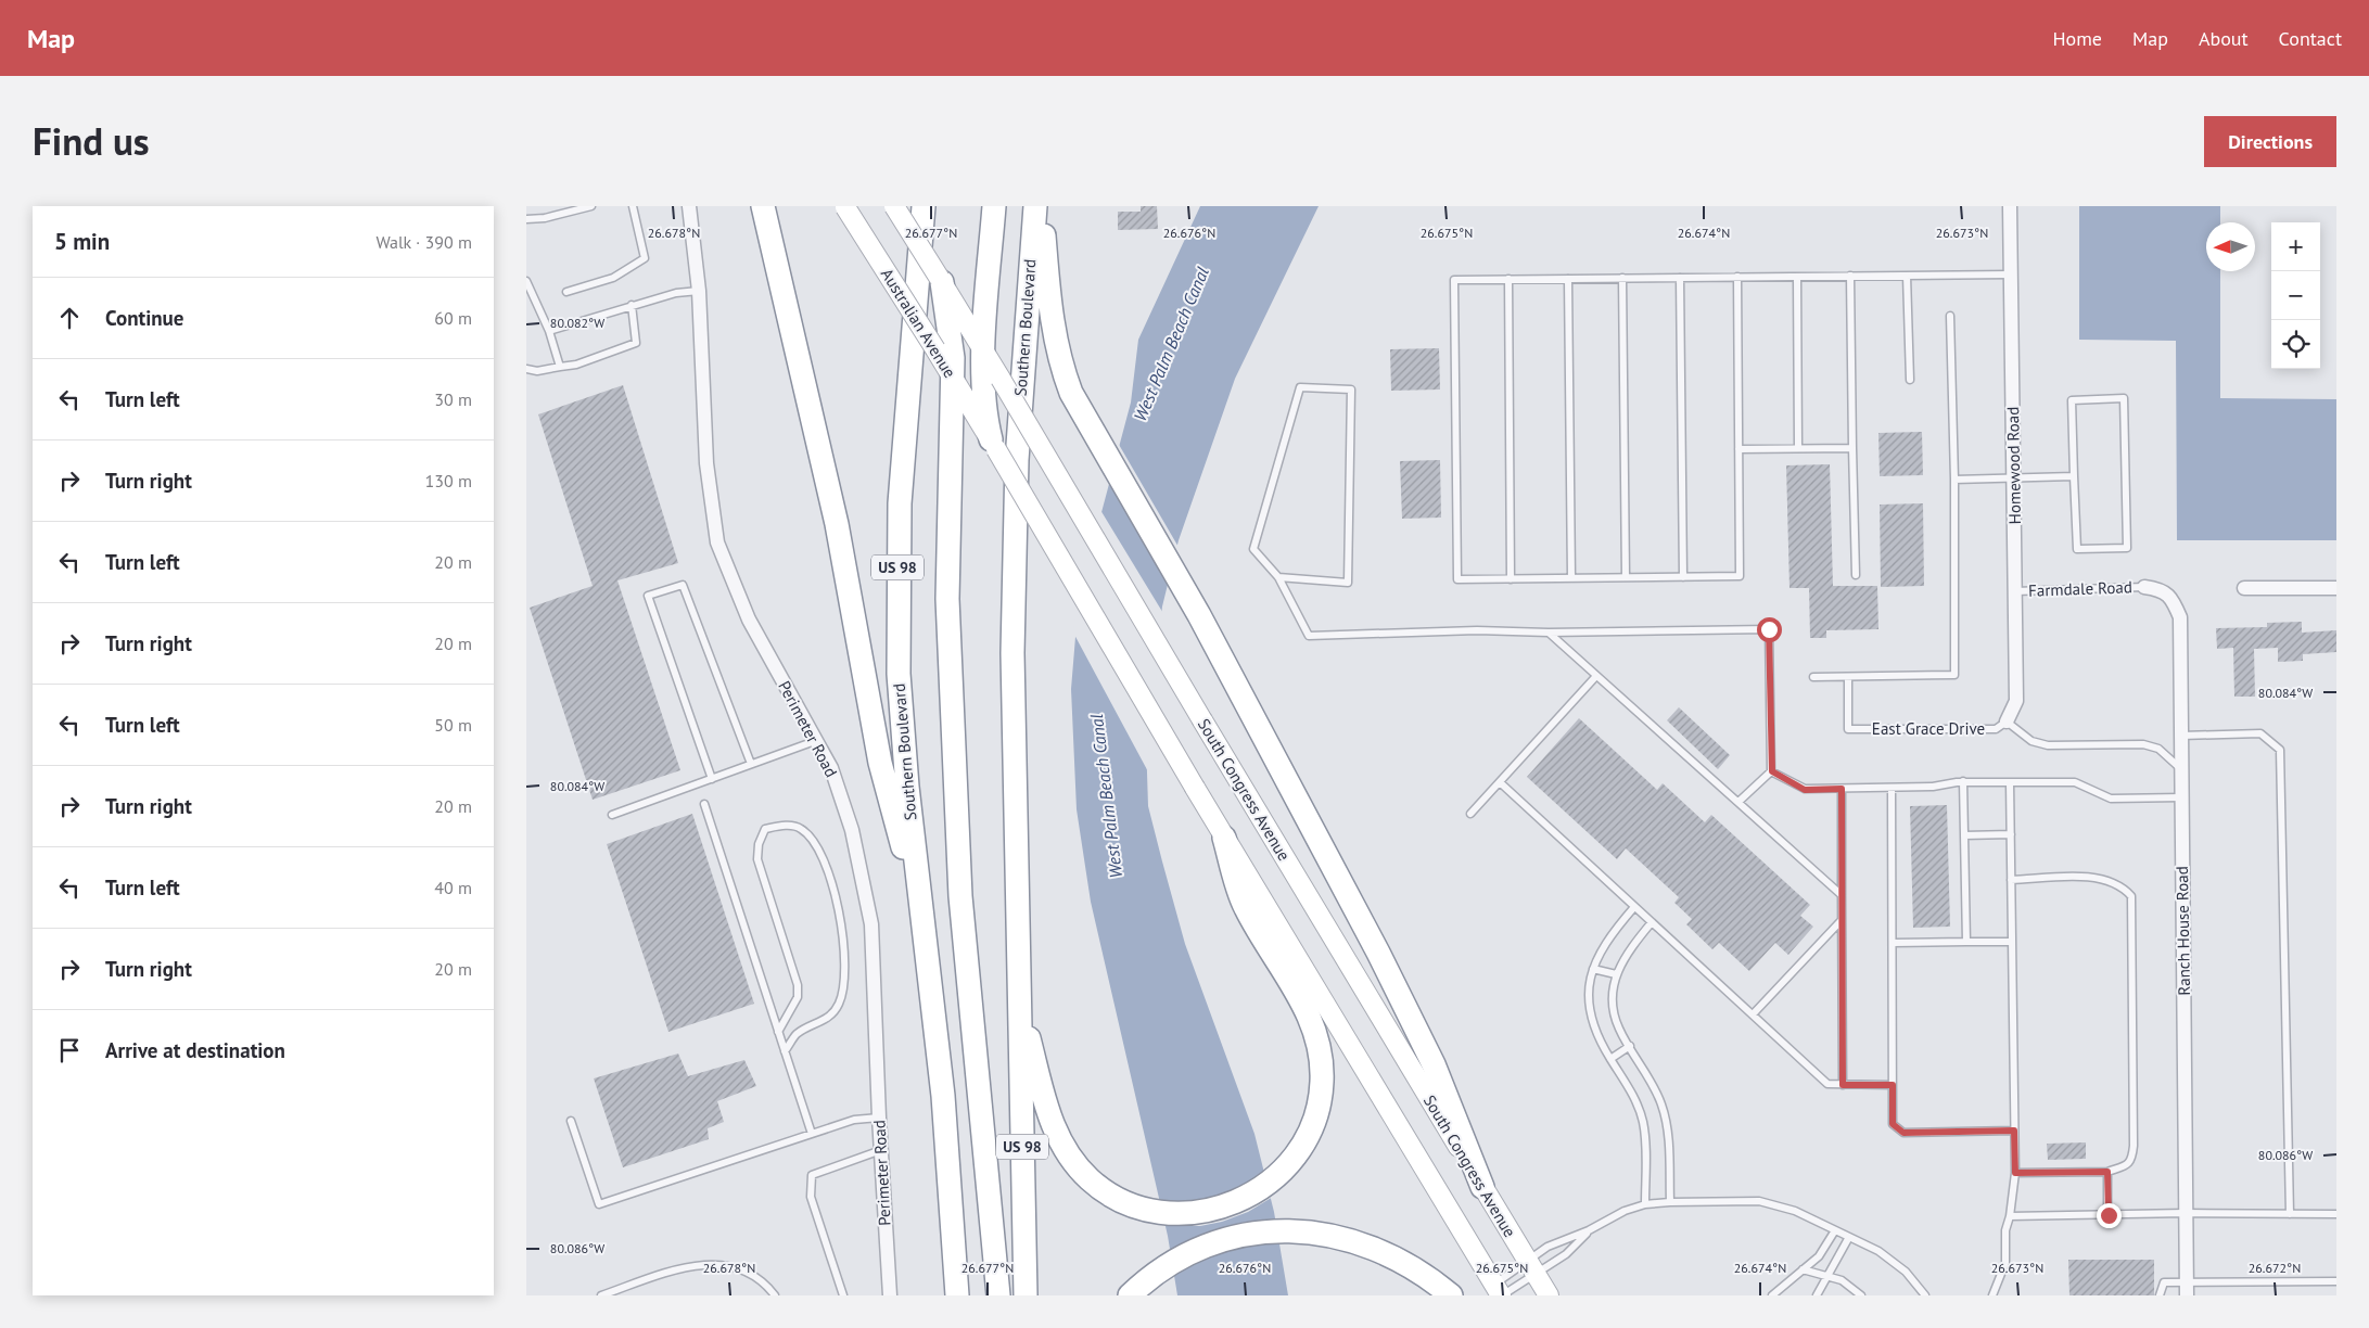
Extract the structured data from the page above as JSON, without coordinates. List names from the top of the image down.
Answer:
{
  "streets": {
    "highway": ["Southern Boulevard", "US 98"],
    "main road": ["Australian Avenue", "South Congress Avenue"],
    "street": ["Homewood Road", "Perimeter Road", "Ranch House Road"],
    "lane": ["Farmdale Road", "East Grace Drive"]
  },
  "crossings": [
    ["Homewood Road", "Farmdale Road"],
    ["Homewood Road", "East Grace Drive"],
    ["Farmdale Road", "Ranch House Road"]
  ],
  "water": ["West Palm Beach Canal"],
  "north": "left",
  "page": {
    "header": "Map",
    "nav": [
      "Home",
      "Map",
      "About",
      "Contact"
    ],
    "title": "Find us",
    "buttons": "Directions",
    "heading": ["5 min", "Walk · 390 m"],
    "map_buttons": ["+", "−"],
    "list": [
      ["Continue", "60 m"],
      ["Turn left", "30 m"],
      ["Turn right", "130 m"],
      ["Turn left", "20 m"],
      ["Turn right", "20 m"],
      ["Turn left", "50 m"],
      ["Turn right", "20 m"],
      ["Turn left", "40 m"],
      ["Turn right", "20 m"],
      "Arrive at destination"
    ]
  },
  "coordinates": [
    "26.678°N",
    "26.677°N",
    "26.676°N",
    "26.675°N",
    "26.674°N",
    "26.673°N",
    "80.082°W",
    "80.084°W",
    "80.086°W",
    "26.672°N"
  ]
}
